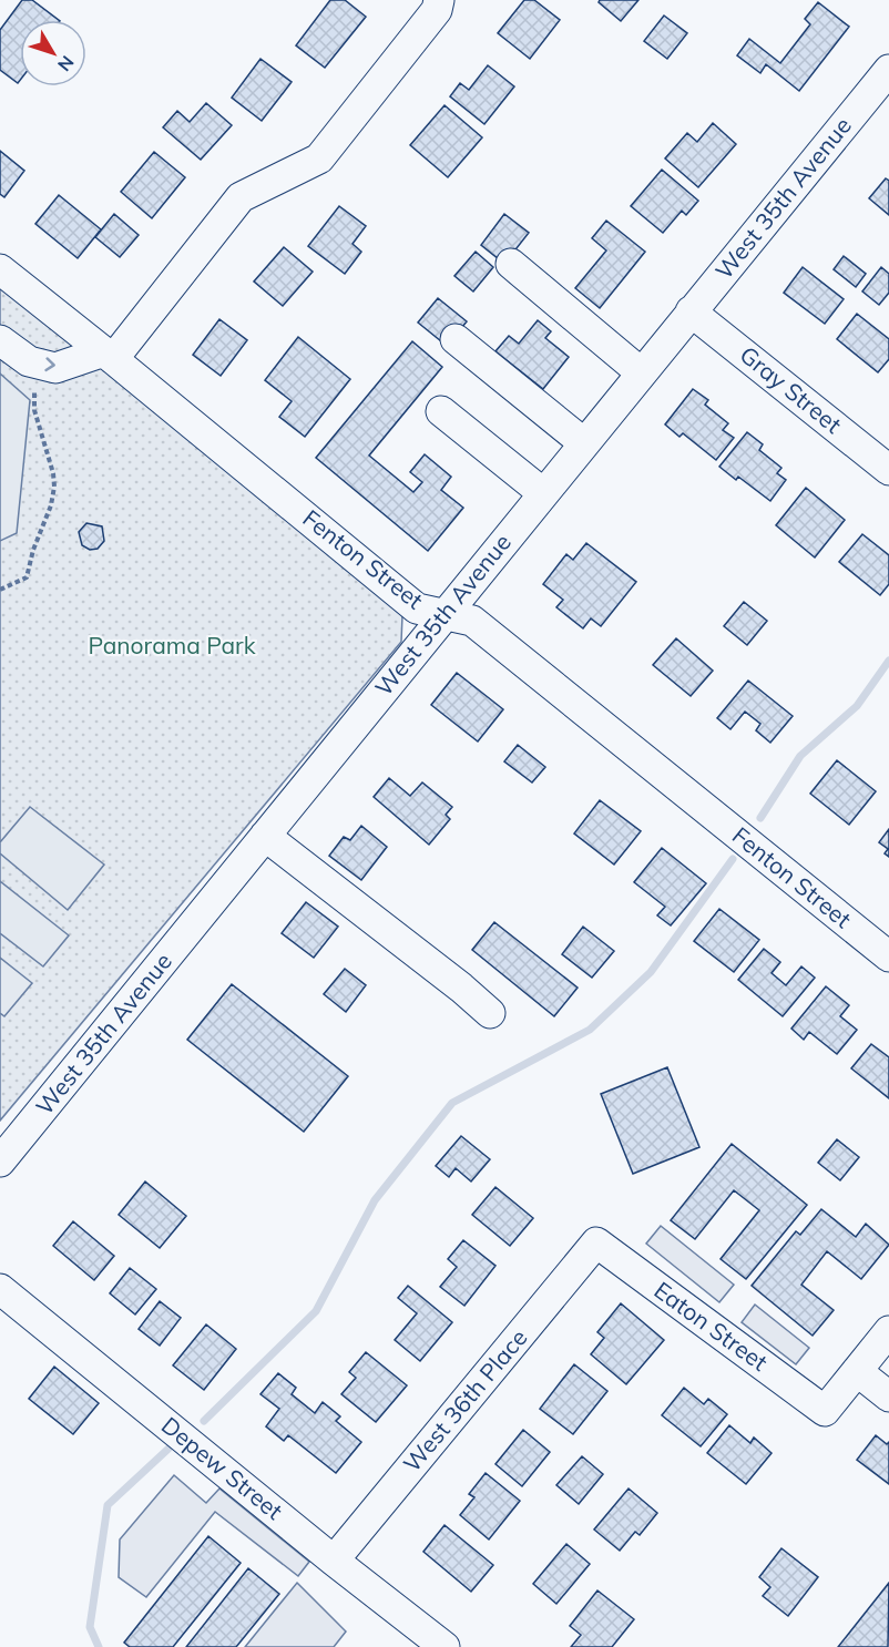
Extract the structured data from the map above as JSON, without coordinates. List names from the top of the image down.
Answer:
{
  "streets": {
    "street": [
      "West 35th Avenue",
      "Gray Street",
      "Fenton Street",
      "Eaton Street",
      "West 36th Place",
      "Depew Street"
    ]
  },
  "crossings": [
    ["West 35th Avenue", "Gray Street"],
    ["West 35th Avenue", "Fenton Street"],
    ["Eaton Street", "West 36th Place"],
    ["West 36th Place", "Depew Street"]
  ],
  "parks": ["Panorama Park"],
  "north": "bottom right"
}
